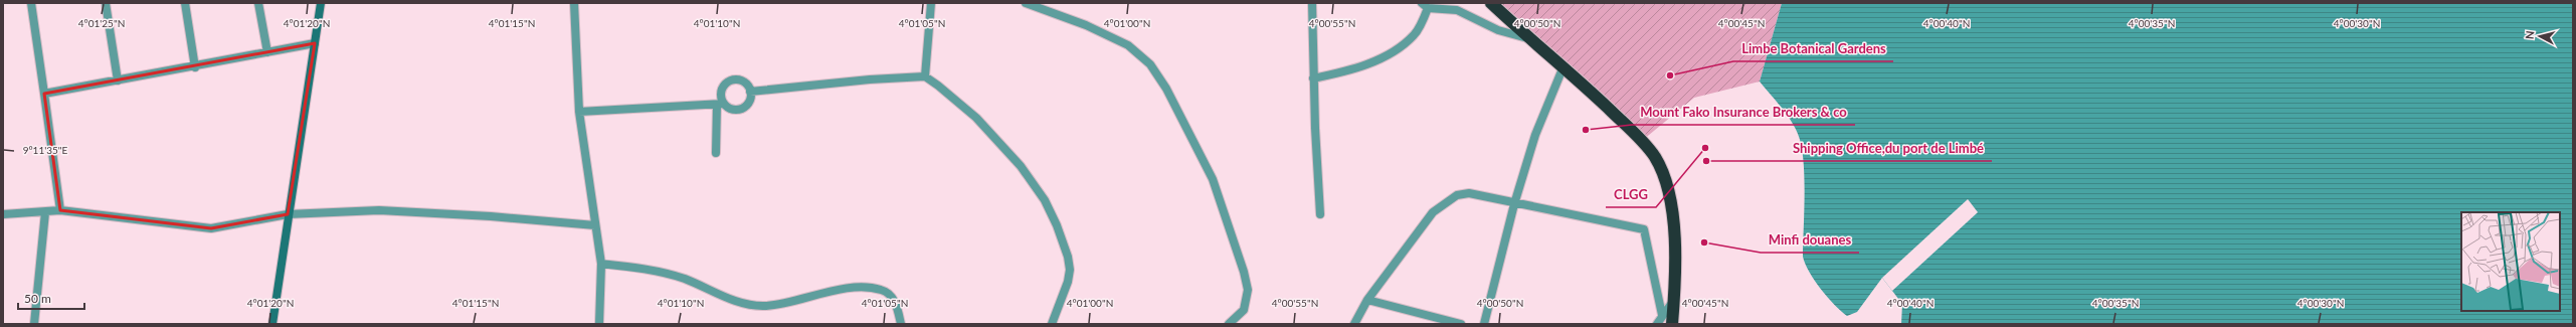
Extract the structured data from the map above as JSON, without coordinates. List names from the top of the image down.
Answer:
{
  "places": [
    "Limbe Botanical Gardens",
    "Mount Fako Insurance Brokers & co",
    "CLGG",
    "Shipping Office,du port de Limbé",
    "Minfi douanes"
  ],
  "scale_bar": "50 m",
  "north": "left",
  "coordinates": [
    "4°01'25\"N",
    "4°01'20\"N",
    "4°01'15\"N",
    "4°01'00\"N",
    "4°00'55\"N",
    "4°00'50\"N",
    "4°00'45\"N",
    "4°00'40\"N",
    "4°00'30\"N",
    "4°01'10\"N",
    "4°01'05\"N",
    "4°00'35\"N",
    "9°11'35\"E"
  ]
}
